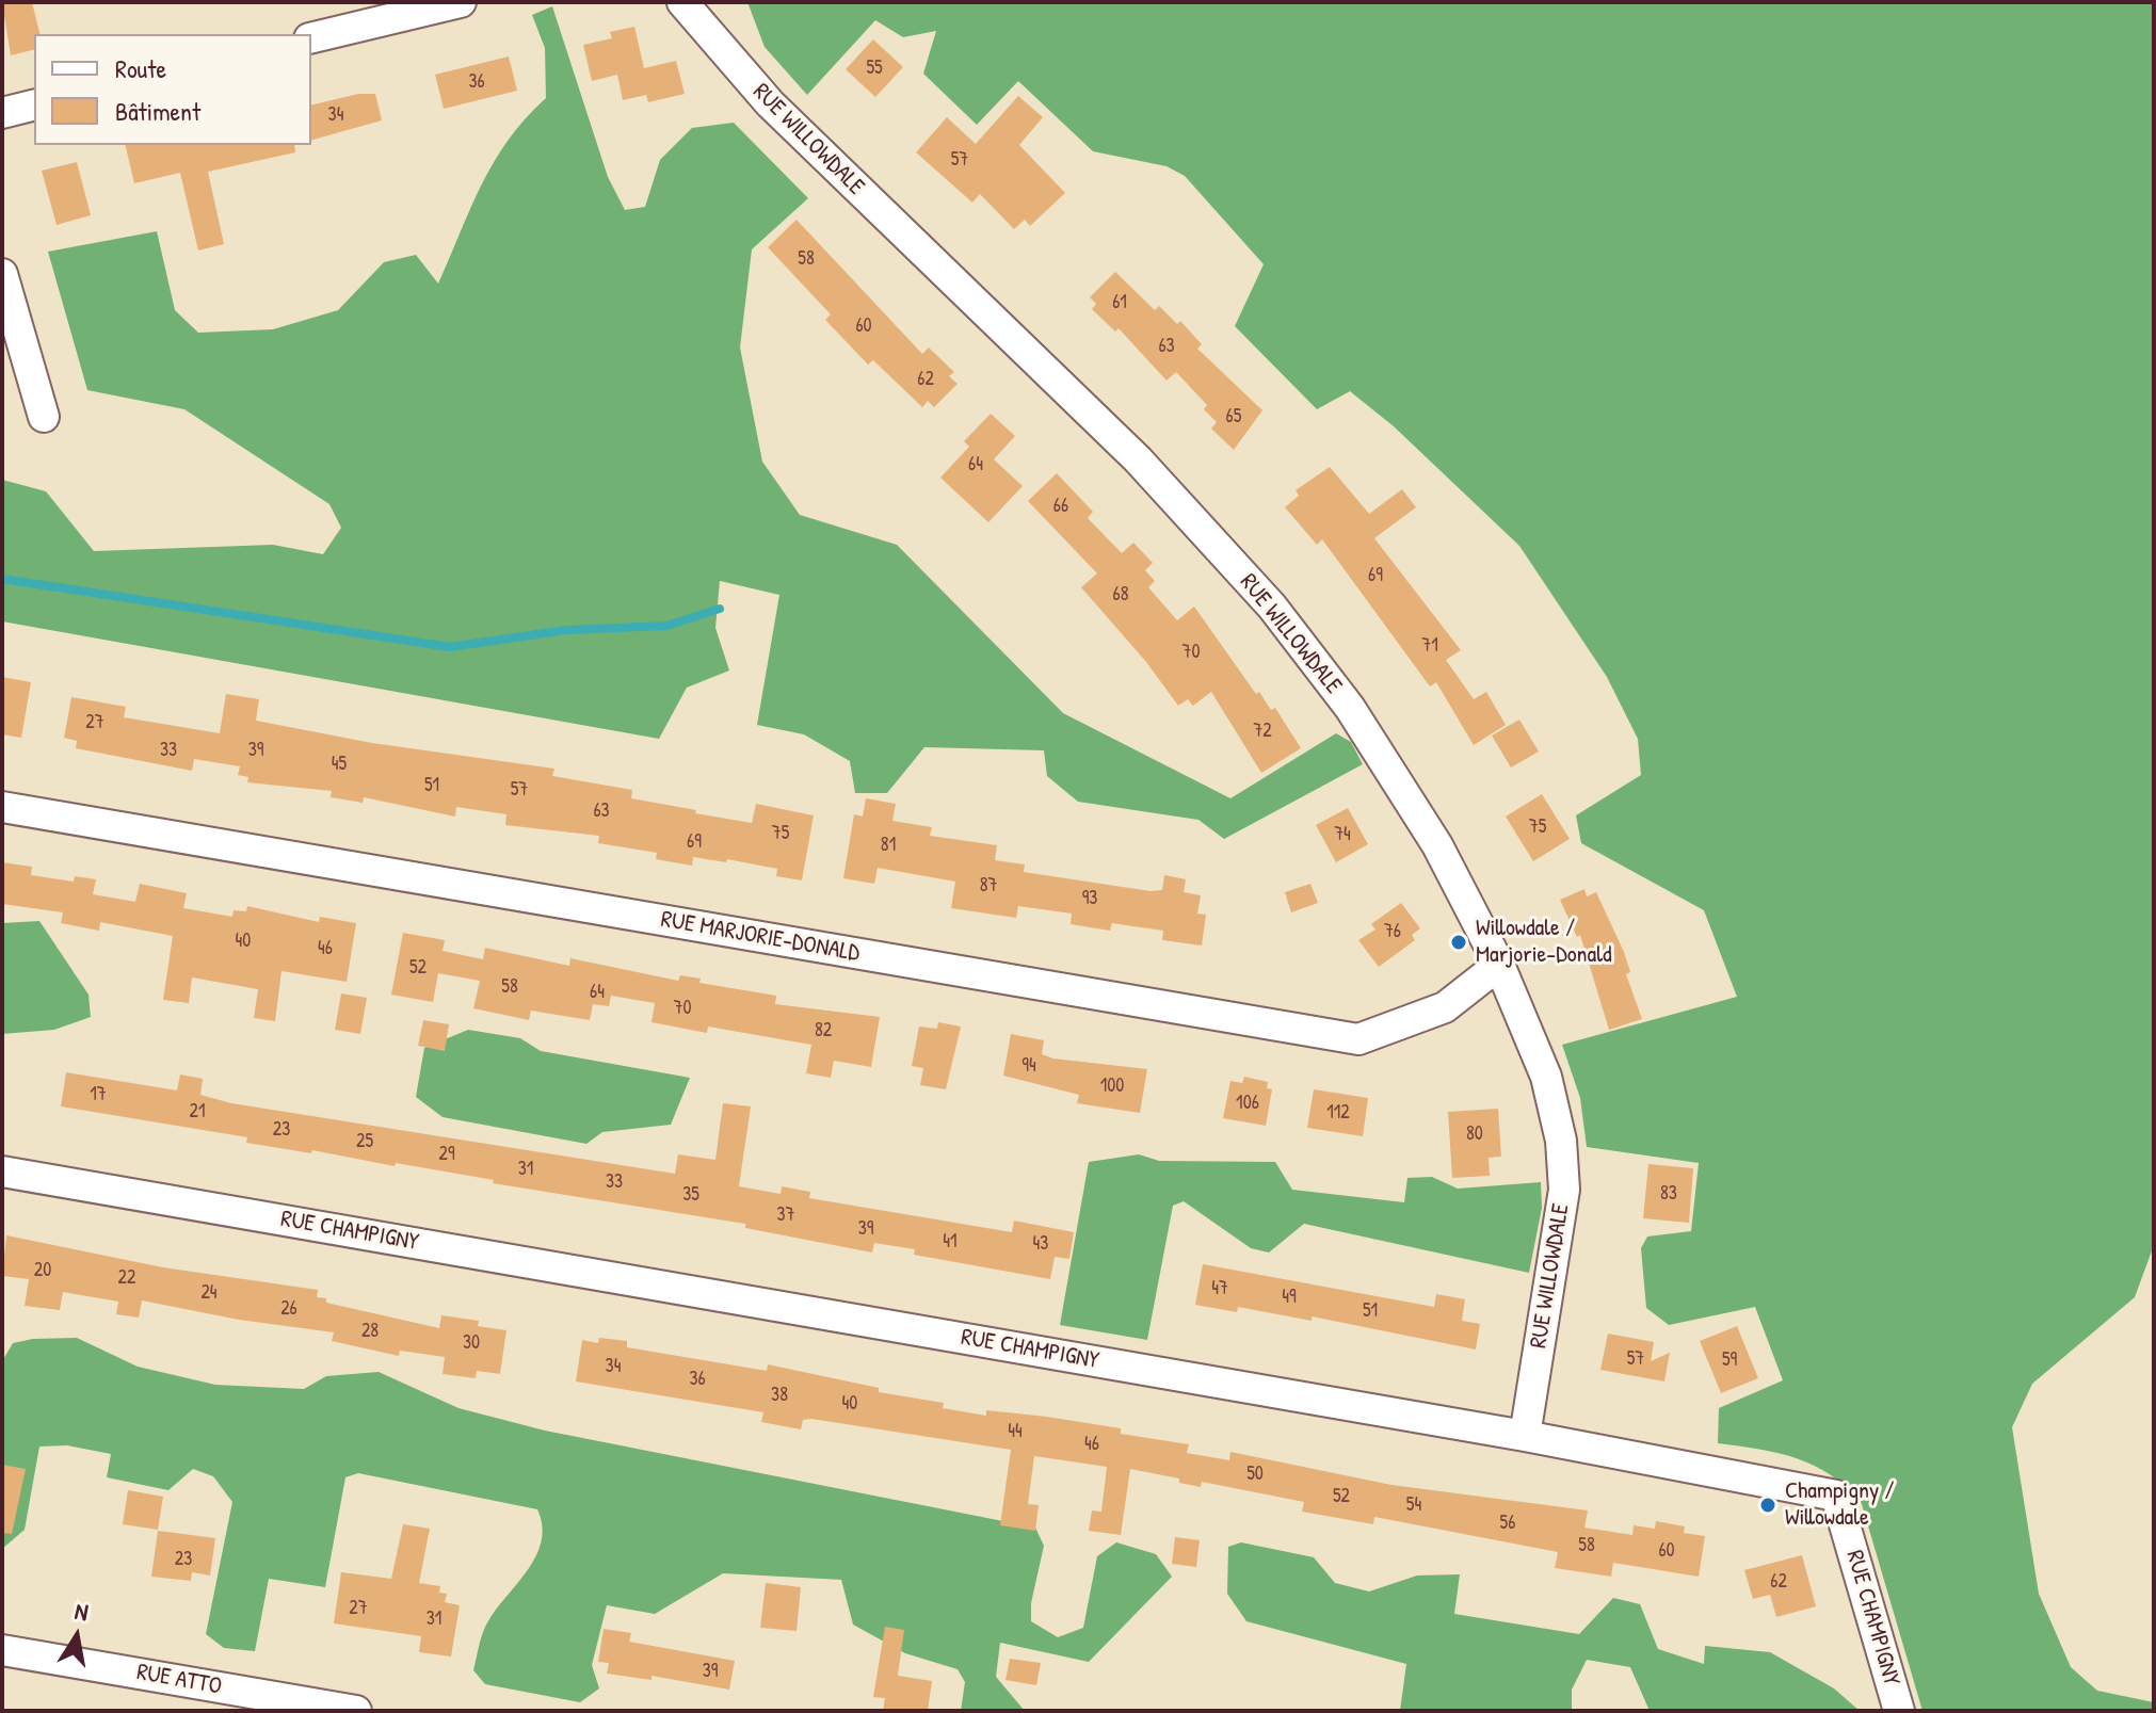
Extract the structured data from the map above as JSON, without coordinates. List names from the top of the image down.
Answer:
{
  "streets": {
    "street": [
      "RUE WILLOWDALE",
      "RUE MARJORIE-DONALD",
      "RUE CHAMPIGNY",
      "RUE ATTO"
    ]
  },
  "crossings": [
    ["RUE WILLOWDALE", "RUE MARJORIE-DONALD"],
    ["RUE WILLOWDALE", "RUE CHAMPIGNY"]
  ],
  "places": ["Willowdale / Marjorie-Donald", "Champigny / Willowdale"],
  "house_numbers": [
    "55",
    "36",
    "34",
    "57",
    "58",
    "61",
    "60",
    "63",
    "62",
    "65",
    "64",
    "66",
    "69",
    "68",
    "71",
    "70",
    "27",
    "72",
    "33",
    "39",
    "45",
    "51",
    "57",
    "63",
    "75",
    "75",
    "74",
    "69",
    "81",
    "87",
    "93",
    "76",
    "40",
    "46",
    "52",
    "58",
    "64",
    "70",
    "82",
    "94",
    "100",
    "17",
    "106",
    "21",
    "112",
    "23",
    "80",
    "25",
    "29",
    "31",
    "33",
    "83",
    "35",
    "37",
    "39",
    "41",
    "43",
    "20",
    "22",
    "47",
    "24",
    "49",
    "26",
    "51",
    "28",
    "30",
    "57",
    "59",
    "34",
    "36",
    "38",
    "40",
    "44",
    "46",
    "50",
    "52",
    "54",
    "56",
    "58",
    "60",
    "23",
    "62",
    "27",
    "31",
    "39"
  ],
  "legend": ["Route", "Bâtiment"],
  "north": "top"
}
